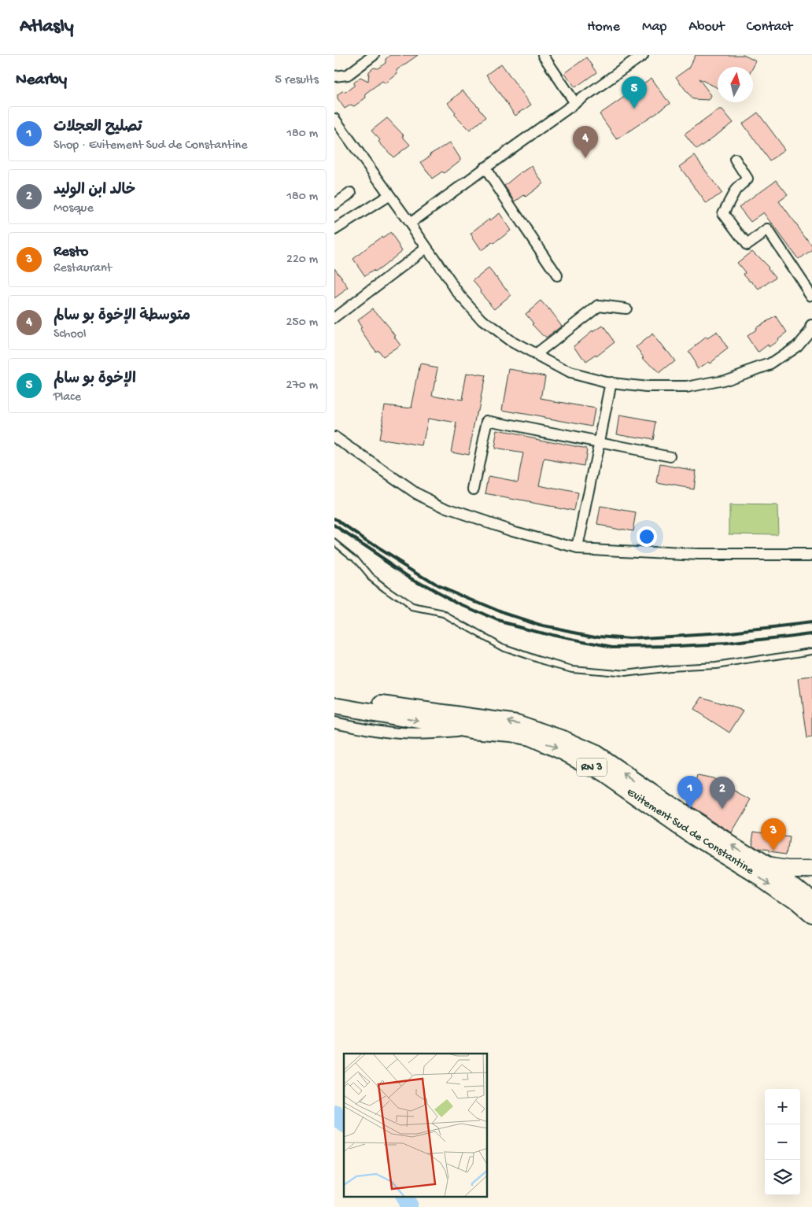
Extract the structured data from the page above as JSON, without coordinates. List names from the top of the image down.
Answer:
{
  "streets": {
    "highway": ["RN 3", "Evitement Sud de Constantine"]
  },
  "north": "top",
  "page": {
    "header": "Atlasly",
    "nav": [
      "Home",
      "Map",
      "About",
      "Contact"
    ],
    "heading": ["Nearby", "5 results"],
    "pins": [
      "5",
      "4",
      "1",
      "2",
      "3"
    ],
    "list": [
      {
        "mark": "1",
        "name": "تصليح العجلات",
        "note": "Shop · Evitement Sud de Constantine",
        "value": "180 m"
      },
      {
        "mark": "2",
        "name": "خالد ابن الوليد",
        "note": "Mosque",
        "value": "180 m"
      },
      {
        "mark": "3",
        "name": "Resto",
        "note": "Restaurant",
        "value": "220 m"
      },
      {
        "mark": "4",
        "name": "متوسطة الإخوة بو سالم",
        "note": "School",
        "value": "250 m"
      },
      {
        "mark": "5",
        "name": "الإخوة بو سالم",
        "note": "Place",
        "value": "270 m"
      }
    ],
    "map_buttons": ["+", "−"]
  }
}
